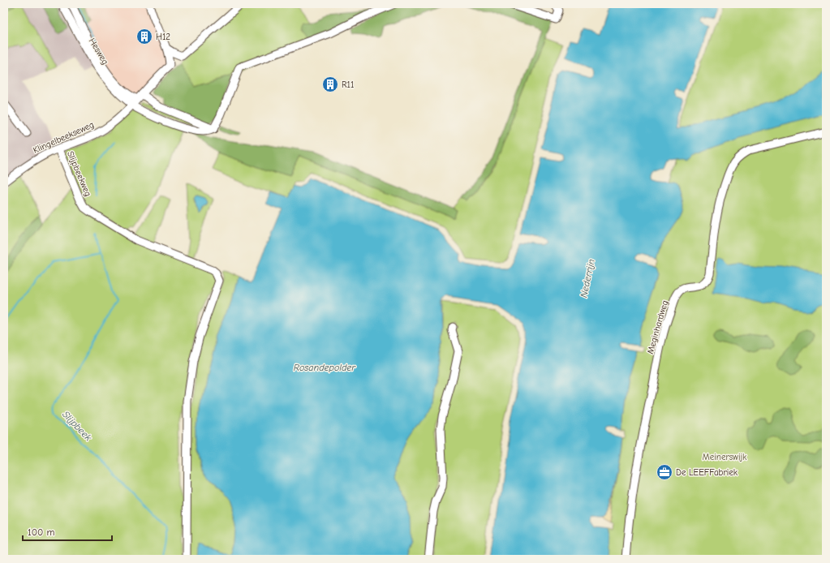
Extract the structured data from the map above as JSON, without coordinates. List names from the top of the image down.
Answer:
{
  "streets": {
    "street": [
      "Hesweg",
      "Klingelbeekseweg",
      "Slijpbeekweg",
      "Meginhardweg"
    ]
  },
  "crossings": [
    ["Klingelbeekseweg", "Slijpbeekweg"]
  ],
  "water": ["Nederrijn", "Rosandepolder", "Slijpbeek"],
  "parks": ["Meinerswijk"],
  "places": {
    "building": ["H12", "R11"],
    "office": ["De LEEFFabriek"]
  },
  "scale_bar": "100 m"
}
